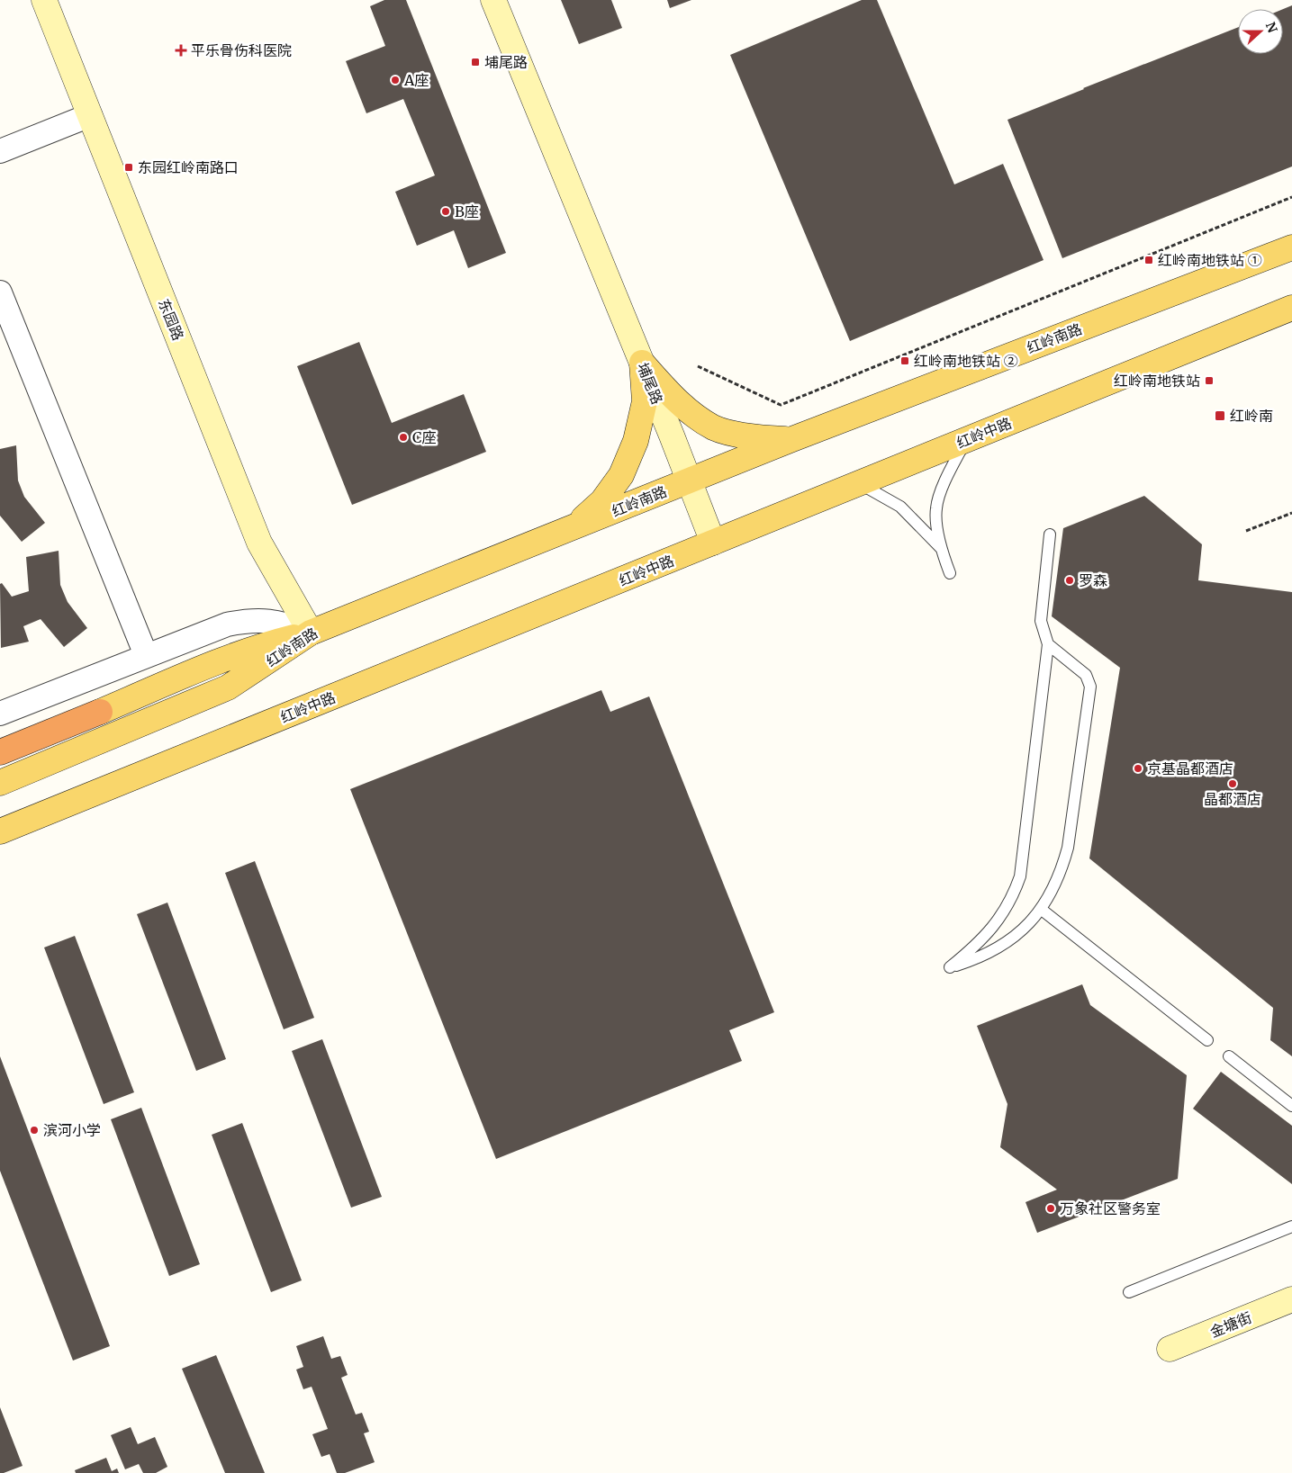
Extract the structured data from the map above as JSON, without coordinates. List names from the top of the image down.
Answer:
{
  "streets": {
    "main road": ["红岭南路", "红岭中路"],
    "street": ["东园路", "埔尾路", "金塘街"]
  },
  "crossings": [
    ["东园路", "红岭南路"],
    ["红岭南路", "埔尾路"],
    ["埔尾路", "红岭中路"]
  ],
  "places": {
    "health": ["平乐骨伤科医院"],
    "transit": [
      "埔尾路",
      "东园红岭南路口",
      "红岭南地铁站 ①",
      "红岭南地铁站 ②",
      "红岭南地铁站",
      "红岭南"
    ],
    "other": [
      "A座",
      "B座",
      "C座",
      "罗森",
      "京基晶都酒店",
      "晶都酒店",
      "滨河小学",
      "万象社区警务室"
    ]
  },
  "north": "right"
}
